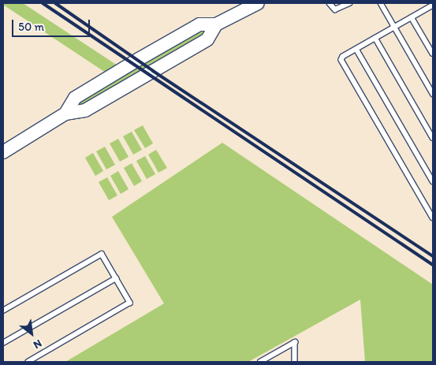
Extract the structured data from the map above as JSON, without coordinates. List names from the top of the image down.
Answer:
{
  "scale_bar": "50 m",
  "north": "bottom right"
}
